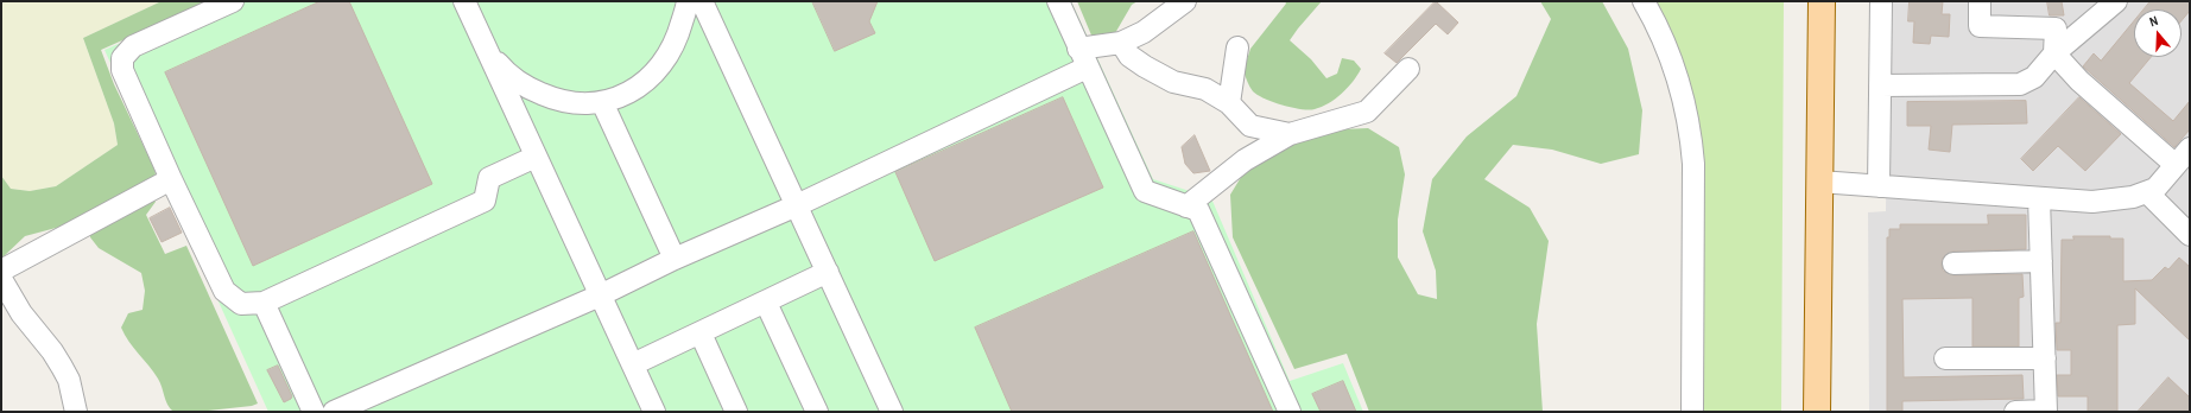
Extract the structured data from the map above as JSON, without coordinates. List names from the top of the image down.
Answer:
{
  "north": "top"
}
